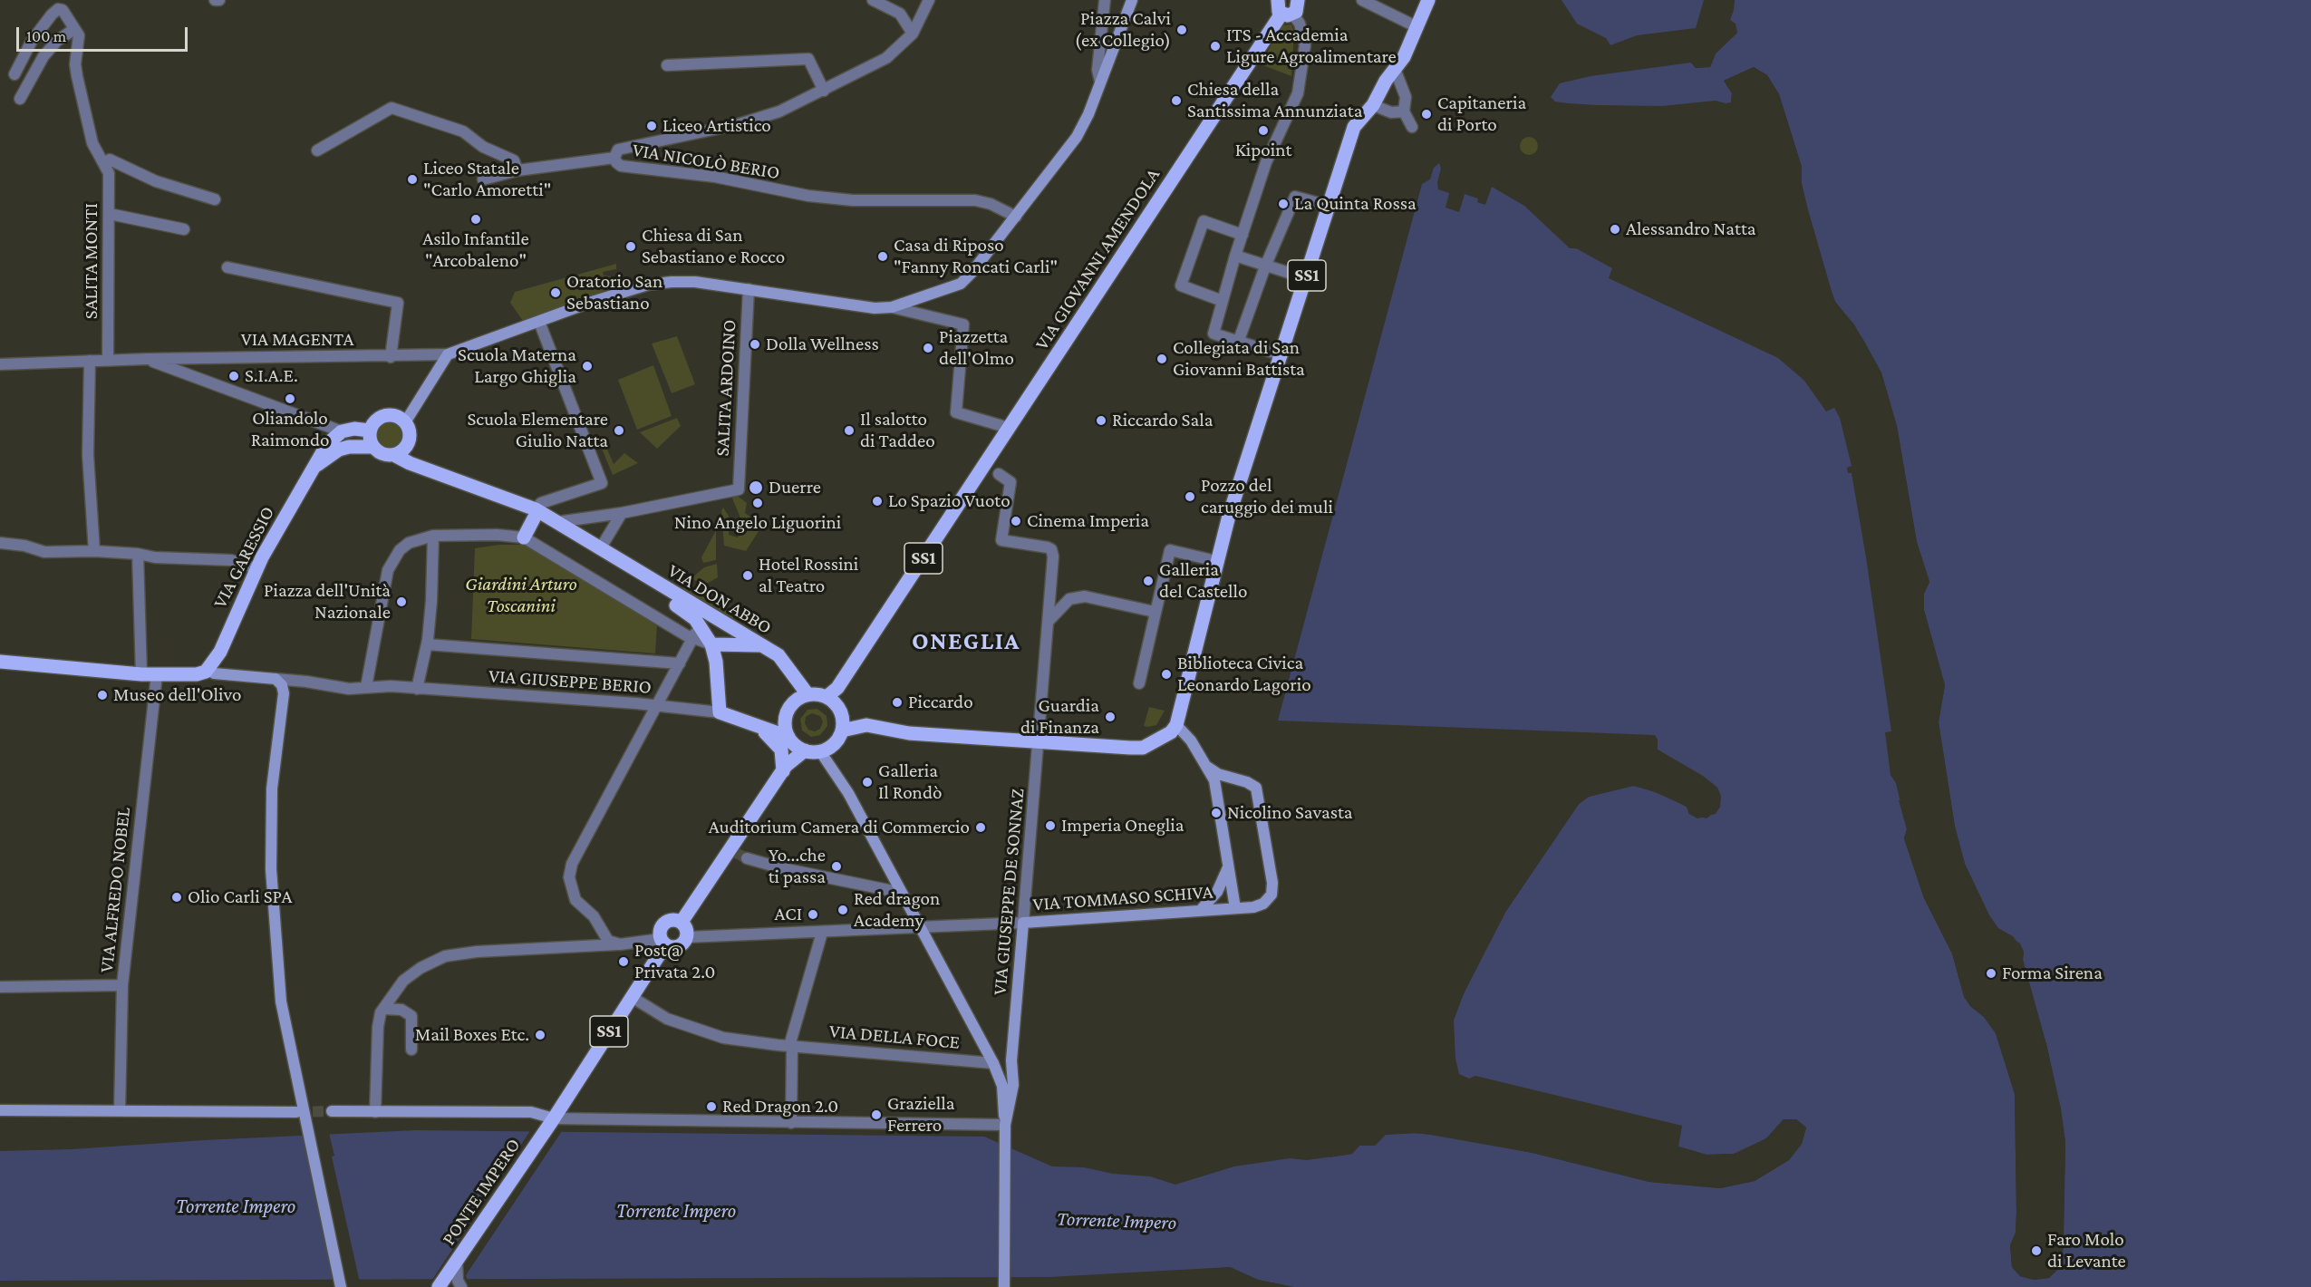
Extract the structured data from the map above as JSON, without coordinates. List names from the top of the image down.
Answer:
{
  "streets": {
    "main road": [
      "VIA GIOVANNI AMENDOLA",
      "SS1",
      "VIA GARESSIO",
      "VIA DON ABBO",
      "VIA GIUSEPPE DE SONNAZ",
      "VIA TOMMASO SCHIVA",
      "PONTE IMPERO"
    ],
    "street": [
      "VIA NICOLÒ BERIO",
      "SALITA MONTI",
      "VIA MAGENTA",
      "SALITA ARDOINO",
      "VIA GIUSEPPE BERIO",
      "VIA ALFREDO NOBEL",
      "VIA DELLA FOCE"
    ]
  },
  "crossings": [
    ["VIA GIOVANNI AMENDOLA", "SS1"],
    ["SALITA MONTI", "VIA MAGENTA"],
    ["SS1", "VIA DON ABBO"],
    ["SS1", "VIA GIUSEPPE DE SONNAZ"],
    ["SS1", "VIA TOMMASO SCHIVA"],
    ["SS1", "VIA DELLA FOCE"],
    ["SS1", "PONTE IMPERO"],
    ["VIA GIUSEPPE DE SONNAZ", "VIA TOMMASO SCHIVA"]
  ],
  "districts": ["ONEGLIA"],
  "water": ["Torrente Impero"],
  "parks": ["Giardini Arturo Toscanini"],
  "places": [
    "Piazza Calvi (ex Collegio)",
    "ITS - Accademia Ligure Agroalimentare",
    "Chiesa della Santissima Annunziata",
    "Capitaneria di Porto",
    "Liceo Artistico",
    "Kipoint",
    "Liceo Statale \"Carlo Amoretti\"",
    "La Quinta Rossa",
    "Asilo Infantile \"Arcobaleno\"",
    "Alessandro Natta",
    "Chiesa di San Sebastiano e Rocco",
    "Casa di Riposo \"Fanny Roncati Carli\"",
    "Oratorio San Sebastiano",
    "Dolla Wellness",
    "Piazzetta dell'Olmo",
    "Collegiata di San Giovanni Battista",
    "Scuola Materna Largo Ghiglia",
    "S.I.A.E.",
    "Oliandolo Raimondo",
    "Riccardo Sala",
    "Scuola Elementare Giulio Natta",
    "Il salotto di Taddeo",
    "Duerre",
    "Pozzo del caruggio dei muli",
    "Lo Spazio Vuoto",
    "Nino Angelo Liguorini",
    "Cinema Imperia",
    "Hotel Rossini al Teatro",
    "Galleria del Castello",
    "Piazza dell'Unità Nazionale",
    "Biblioteca Civica Leonardo Lagorio",
    "Museo dell'Olivo",
    "Piccardo",
    "Guardia di Finanza",
    "Galleria Il Rondò",
    "Nicolino Savasta",
    "Imperia Oneglia",
    "Auditorium Camera di Commercio",
    "Yo...che ti passa",
    "Olio Carli SPA",
    "Red dragon Academy",
    "ACI",
    "Post@ Privata 2.0",
    "Forma Sirena",
    "Mail Boxes Etc.",
    "Red Dragon 2.0",
    "Graziella Ferrero",
    "Faro Molo di Levante"
  ],
  "scale_bar": "100 m"
}
